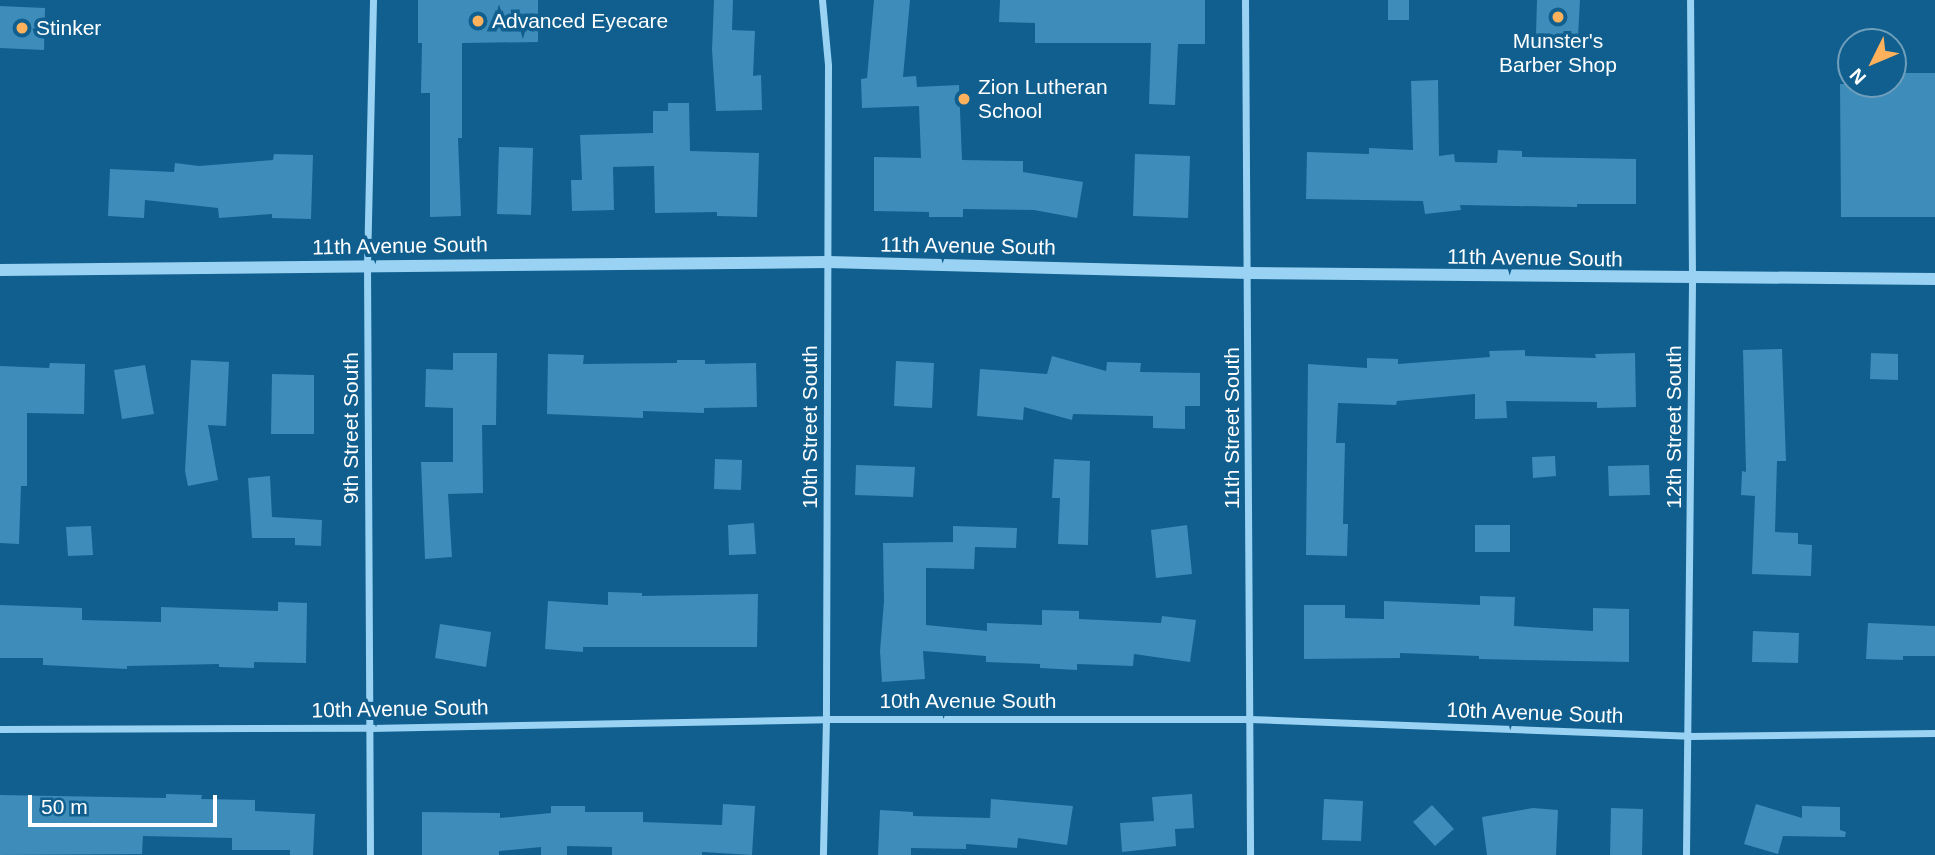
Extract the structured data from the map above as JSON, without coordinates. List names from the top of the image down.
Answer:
{
  "streets": {
    "street": [
      "11th Avenue South",
      "10th Street South",
      "12th Street South",
      "9th Street South",
      "11th Street South",
      "10th Avenue South"
    ]
  },
  "crossings": [
    ["11th Avenue South", "10th Street South"],
    ["11th Avenue South", "12th Street South"],
    ["11th Avenue South", "9th Street South"],
    ["11th Avenue South", "11th Street South"],
    ["10th Street South", "10th Avenue South"],
    ["12th Street South", "10th Avenue South"],
    ["9th Street South", "10th Avenue South"],
    ["11th Street South", "10th Avenue South"]
  ],
  "places": [
    "Munster's Barber Shop",
    "Advanced Eyecare",
    "Stinker",
    "Zion Lutheran School"
  ],
  "scale_bar": "50 m",
  "north": "bottom left"
}
